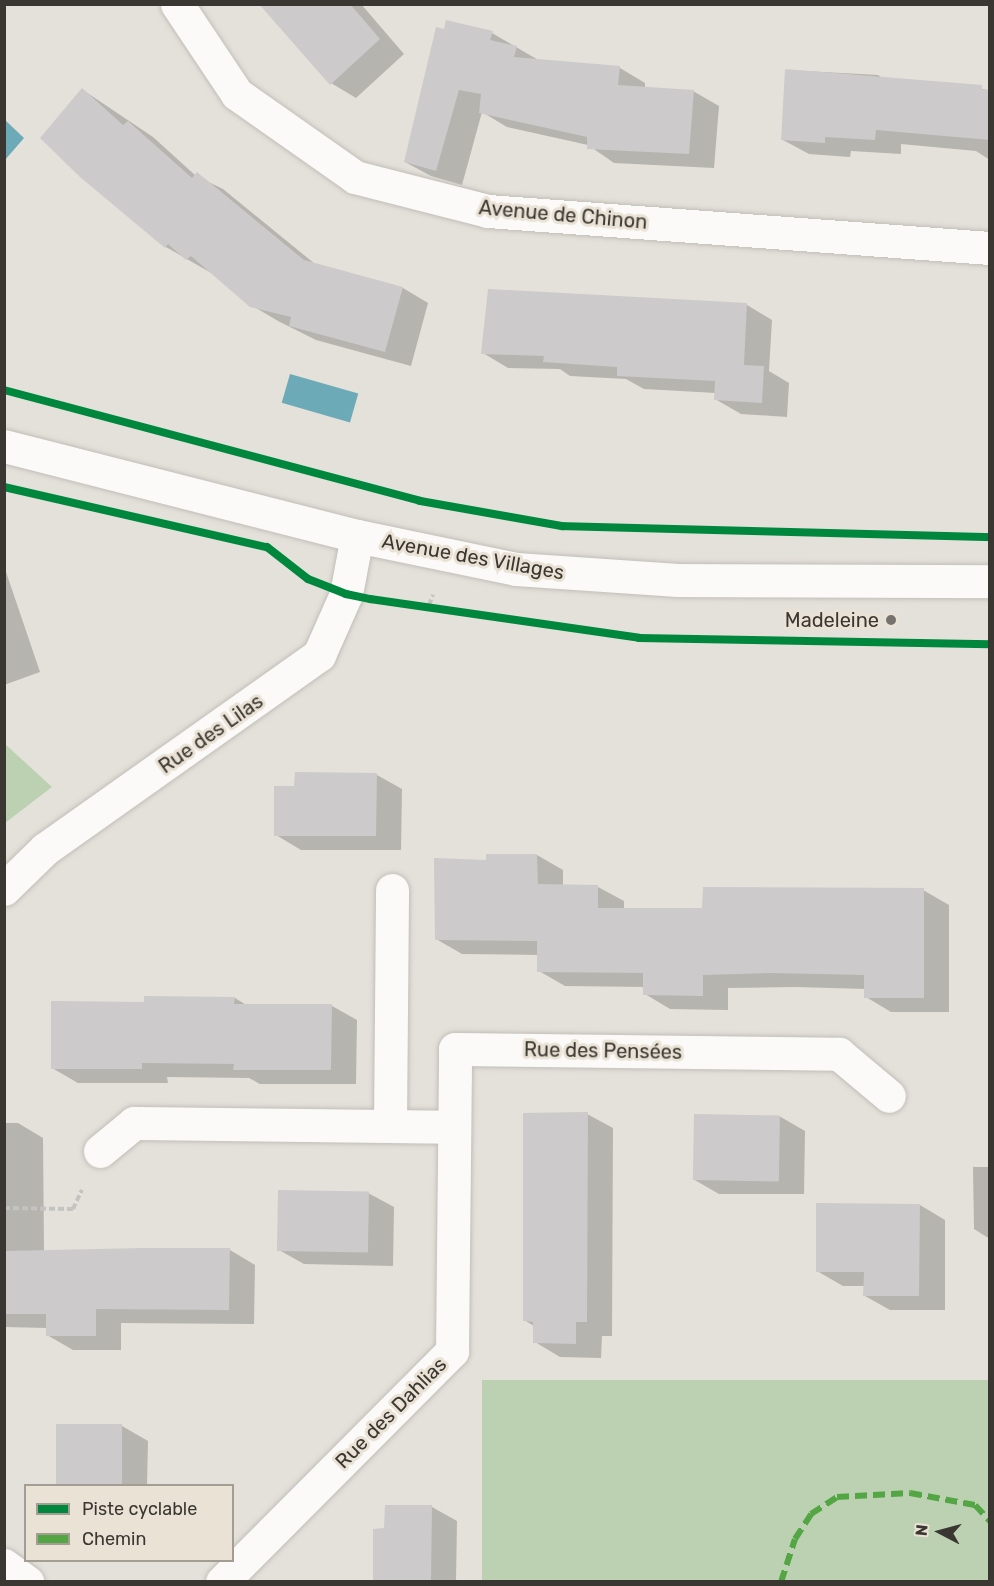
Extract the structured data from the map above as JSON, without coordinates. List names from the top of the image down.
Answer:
{
  "streets": {
    "street": [
      "Avenue de Chinon",
      "Avenue des Villages",
      "Rue des Lilas",
      "Rue des Pensées",
      "Rue des Dahlias"
    ]
  },
  "crossings": [
    ["Avenue des Villages", "Rue des Lilas"],
    ["Rue des Pensées", "Rue des Dahlias"]
  ],
  "places": ["Madeleine"],
  "legend": ["Piste cyclable", "Chemin"],
  "north": "left"
}
